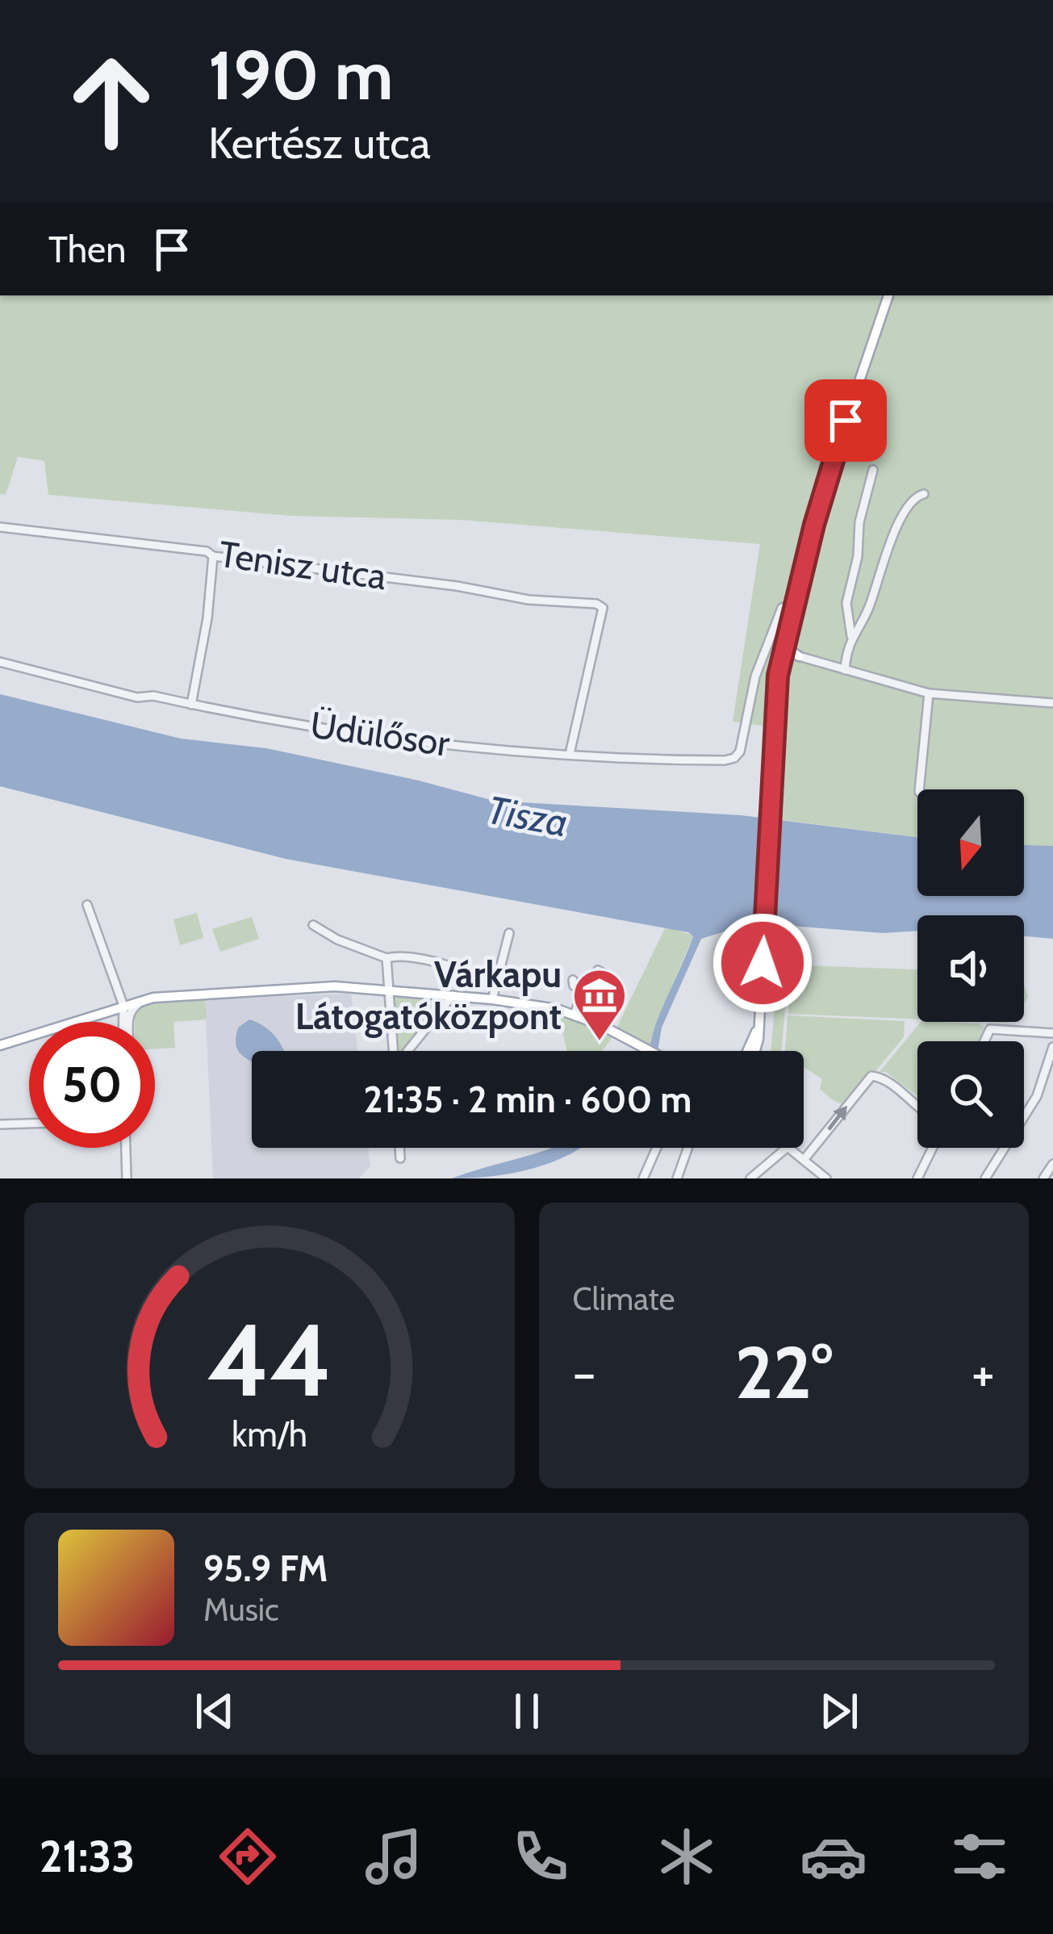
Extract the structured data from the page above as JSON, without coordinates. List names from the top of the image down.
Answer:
{
  "streets": {
    "street": ["Tenisz utca", "Üdülősor"]
  },
  "crossings": [
    ["Tenisz utca", "Üdülősor"]
  ],
  "water": ["Tisza"],
  "places": {
    "museum": ["Várkapu Látogatóközpont"]
  },
  "north": "bottom",
  "page": {
    "turn": ["190 m", "Kertész utca"],
    "then": "Then",
    "limit": "50",
    "trip": "21:35 · 2 min · 600 m",
    "tile": "Climate",
    "heat": ["−", "22°", "+"],
    "song": ["95.9 FM", "Music"],
    "tabs": "21:33",
    "gauge": ["44", "km/h"]
  }
}
